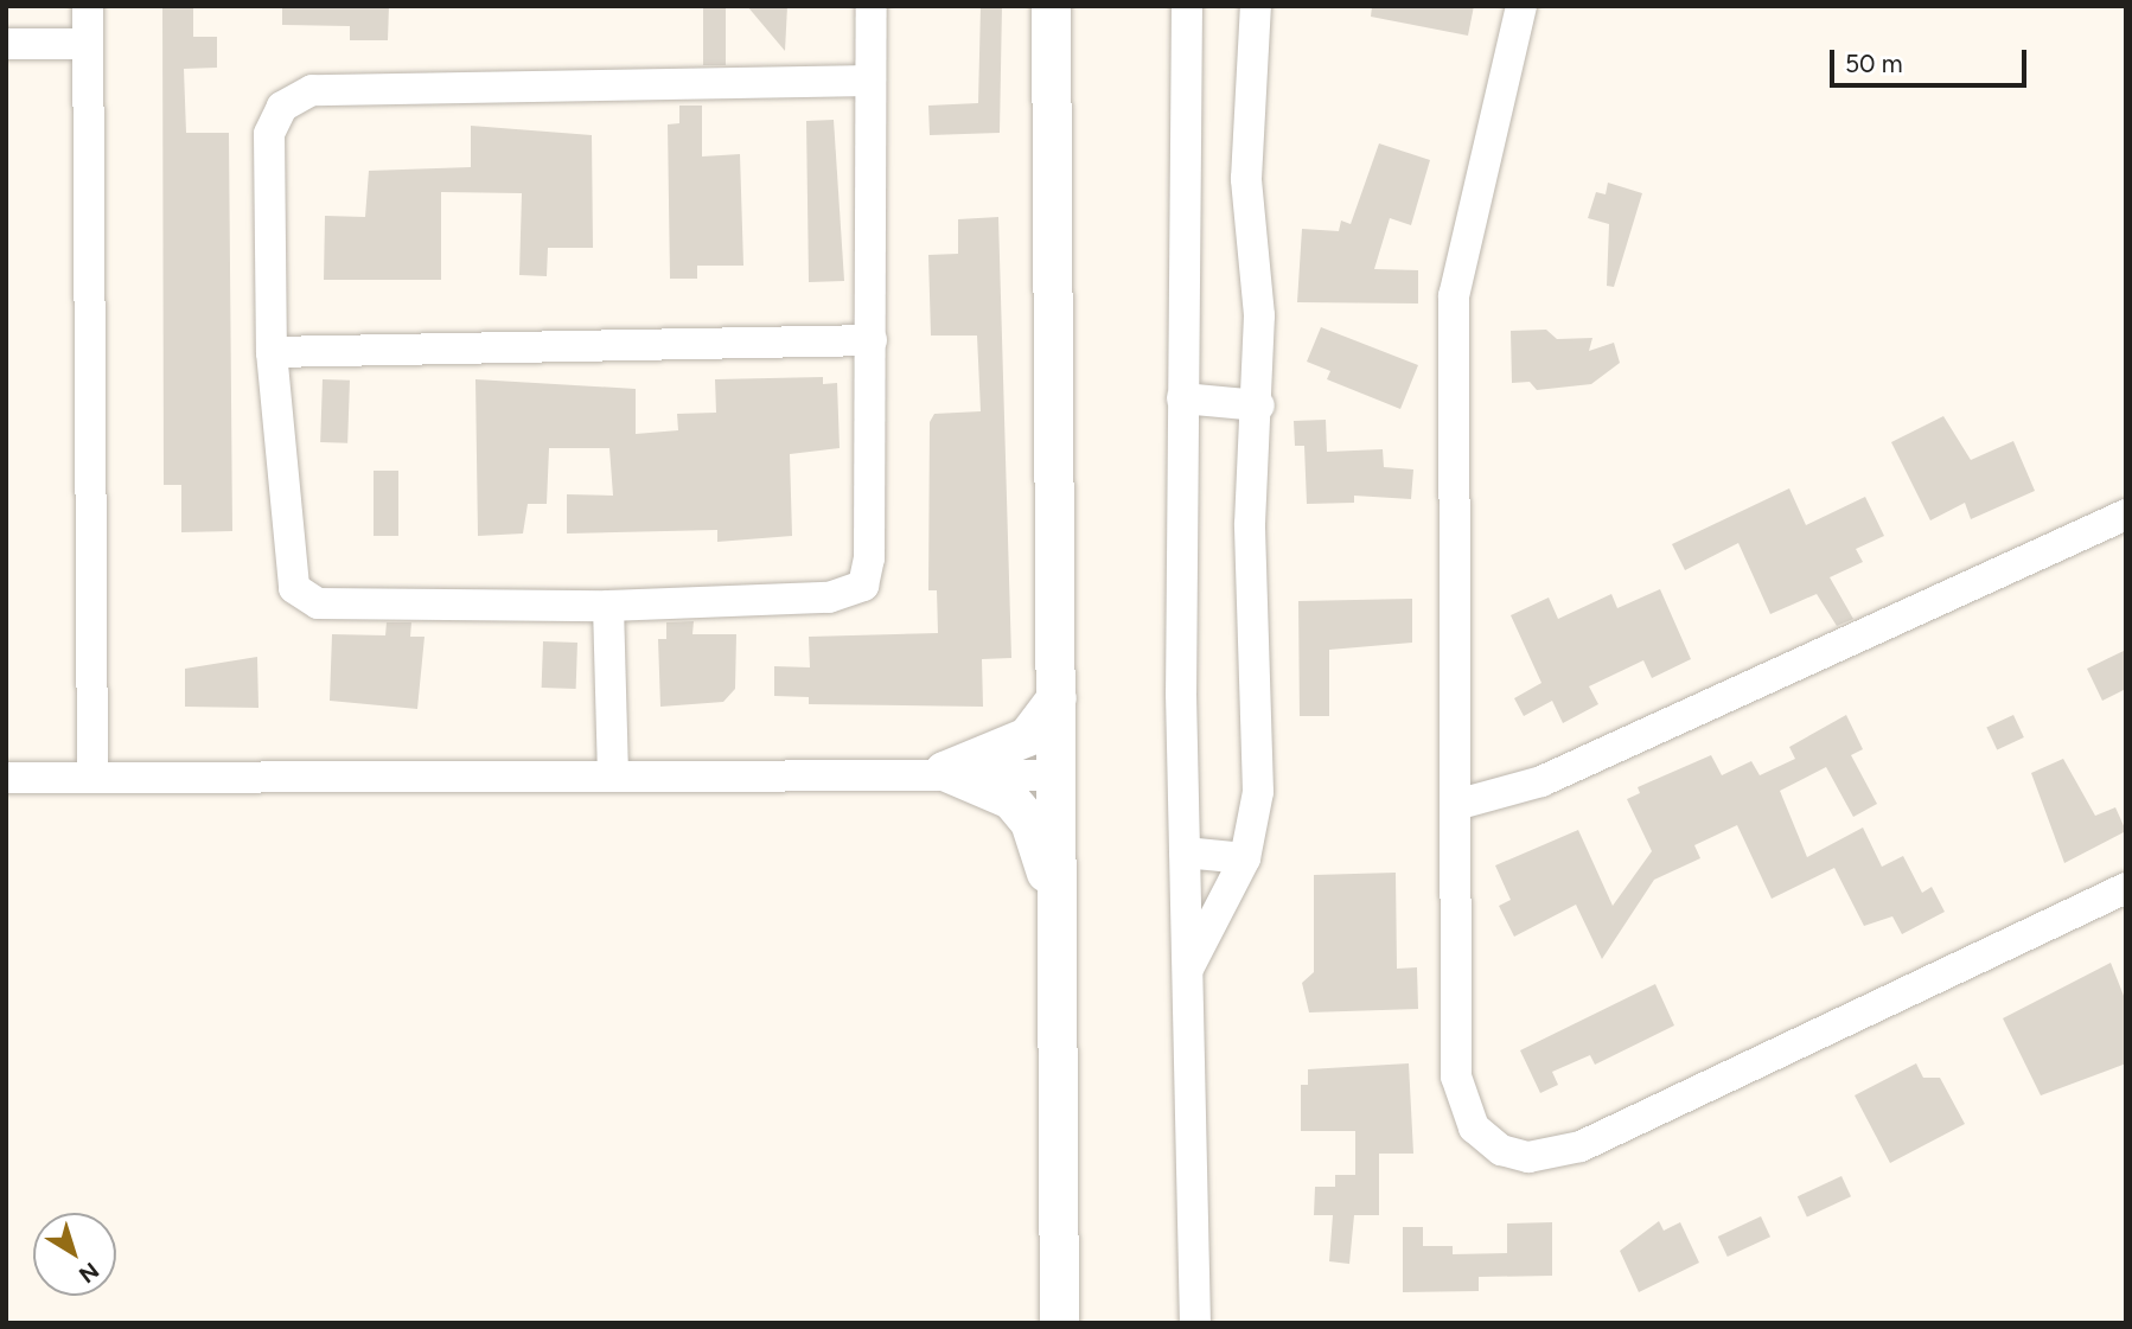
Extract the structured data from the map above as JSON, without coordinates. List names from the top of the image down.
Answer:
{
  "scale_bar": "50 m",
  "north": "bottom right"
}
